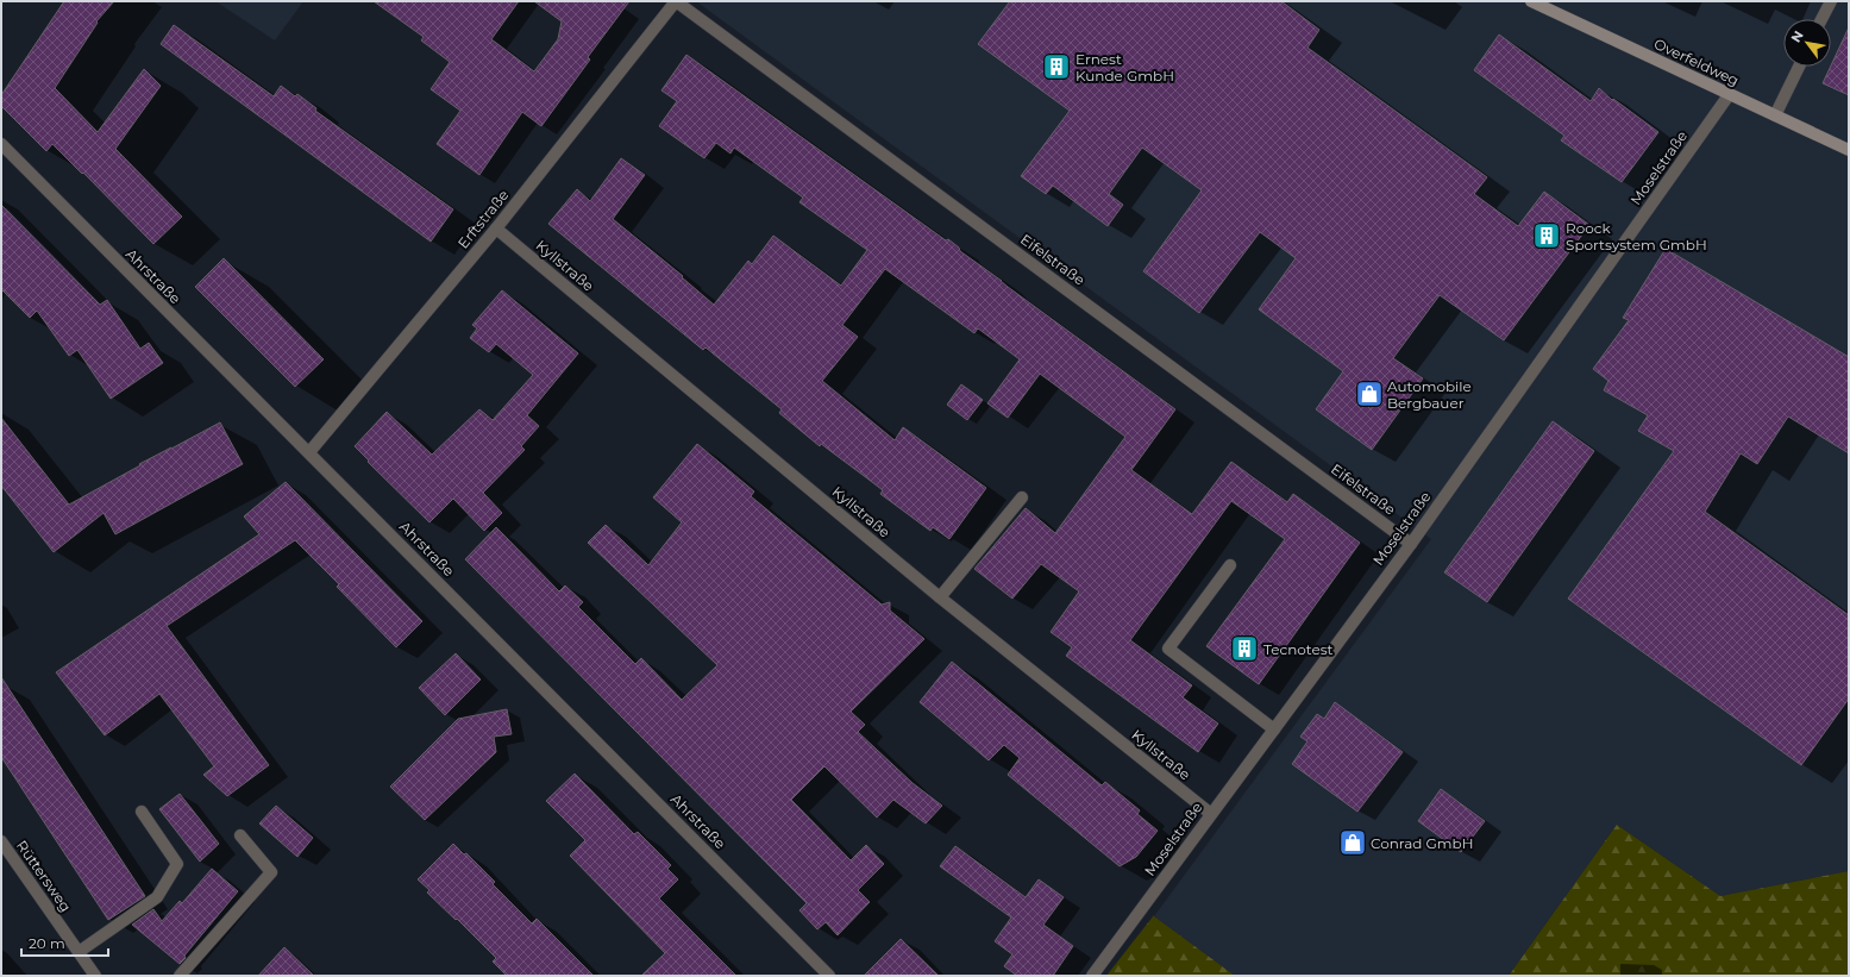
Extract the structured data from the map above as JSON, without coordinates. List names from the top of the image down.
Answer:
{
  "streets": {
    "street": [
      "Overfeldweg",
      "Moselstraße",
      "Erftstraße",
      "Eifelstraße",
      "Kyllstraße",
      "Ahrstraße",
      "Rüttersweg"
    ]
  },
  "crossings": [
    ["Overfeldweg", "Moselstraße"],
    ["Moselstraße", "Eifelstraße"],
    ["Moselstraße", "Kyllstraße"],
    ["Erftstraße", "Eifelstraße"],
    ["Erftstraße", "Kyllstraße"],
    ["Erftstraße", "Ahrstraße"]
  ],
  "places": {
    "building": ["Ernest Kunde GmbH", "Roock Sportsystem GmbH", "Tecnotest"],
    "shop": ["Automobile Bergbauer", "Conrad GmbH"]
  },
  "scale_bar": "20 m",
  "north": "top left"
}
